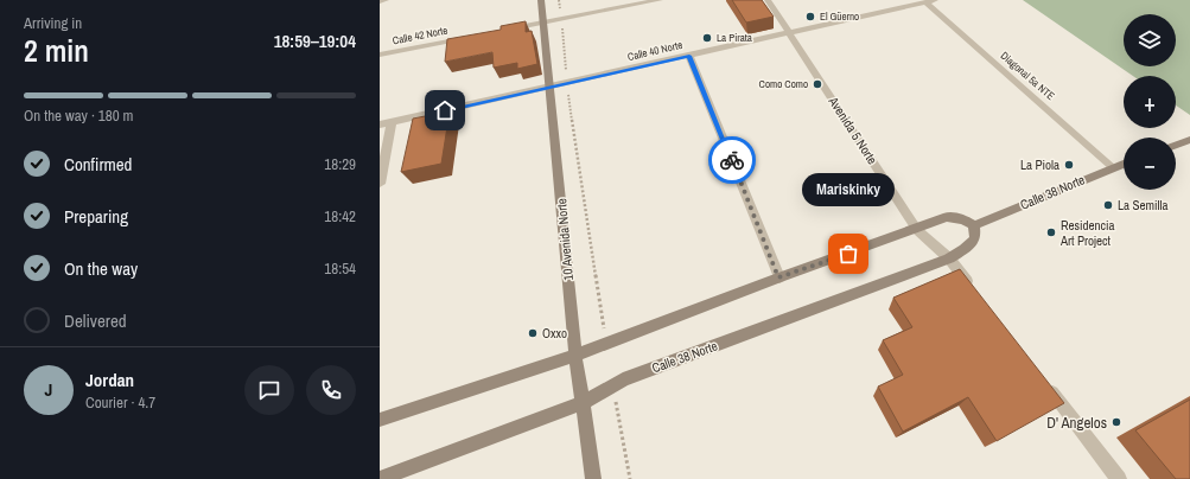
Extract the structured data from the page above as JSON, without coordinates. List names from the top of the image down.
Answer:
{
  "streets": {
    "main road": ["Calle 38 Norte", "10 Avenida Norte"],
    "street": [
      "Calle 42 Norte",
      "Calle 40 Norte",
      "Diagonal 5a NTE",
      "Avenida 5 Norte"
    ]
  },
  "crossings": [
    ["Calle 40 Norte", "Diagonal 5a NTE"],
    ["Calle 40 Norte", "Avenida 5 Norte"],
    ["Calle 40 Norte", "10 Avenida Norte"],
    ["Diagonal 5a NTE", "Calle 38 Norte"],
    ["Avenida 5 Norte", "Calle 38 Norte"],
    ["Calle 38 Norte", "10 Avenida Norte"]
  ],
  "places": [
    "El Güerno",
    "La Pirata",
    "Como Como",
    "La Piola",
    "La Semilla",
    "Residencia Art Project",
    "Mariskinky",
    "Oxxo",
    "D' Angelos"
  ],
  "page": {
    "heading": ["2 min", "Arriving in", "18:59–19:04"],
    "panel": ["Jordan", "Courier · 4.7"],
    "map_buttons": ["+", "−"],
    "bar": "On the way · 180 m",
    "list": [
      ["Confirmed", "18:29"],
      ["Preparing", "18:42"],
      ["On the way", "18:54"],
      "Delivered"
    ],
    "bubble": "Mariskinky",
    "round": "J"
  }
}
